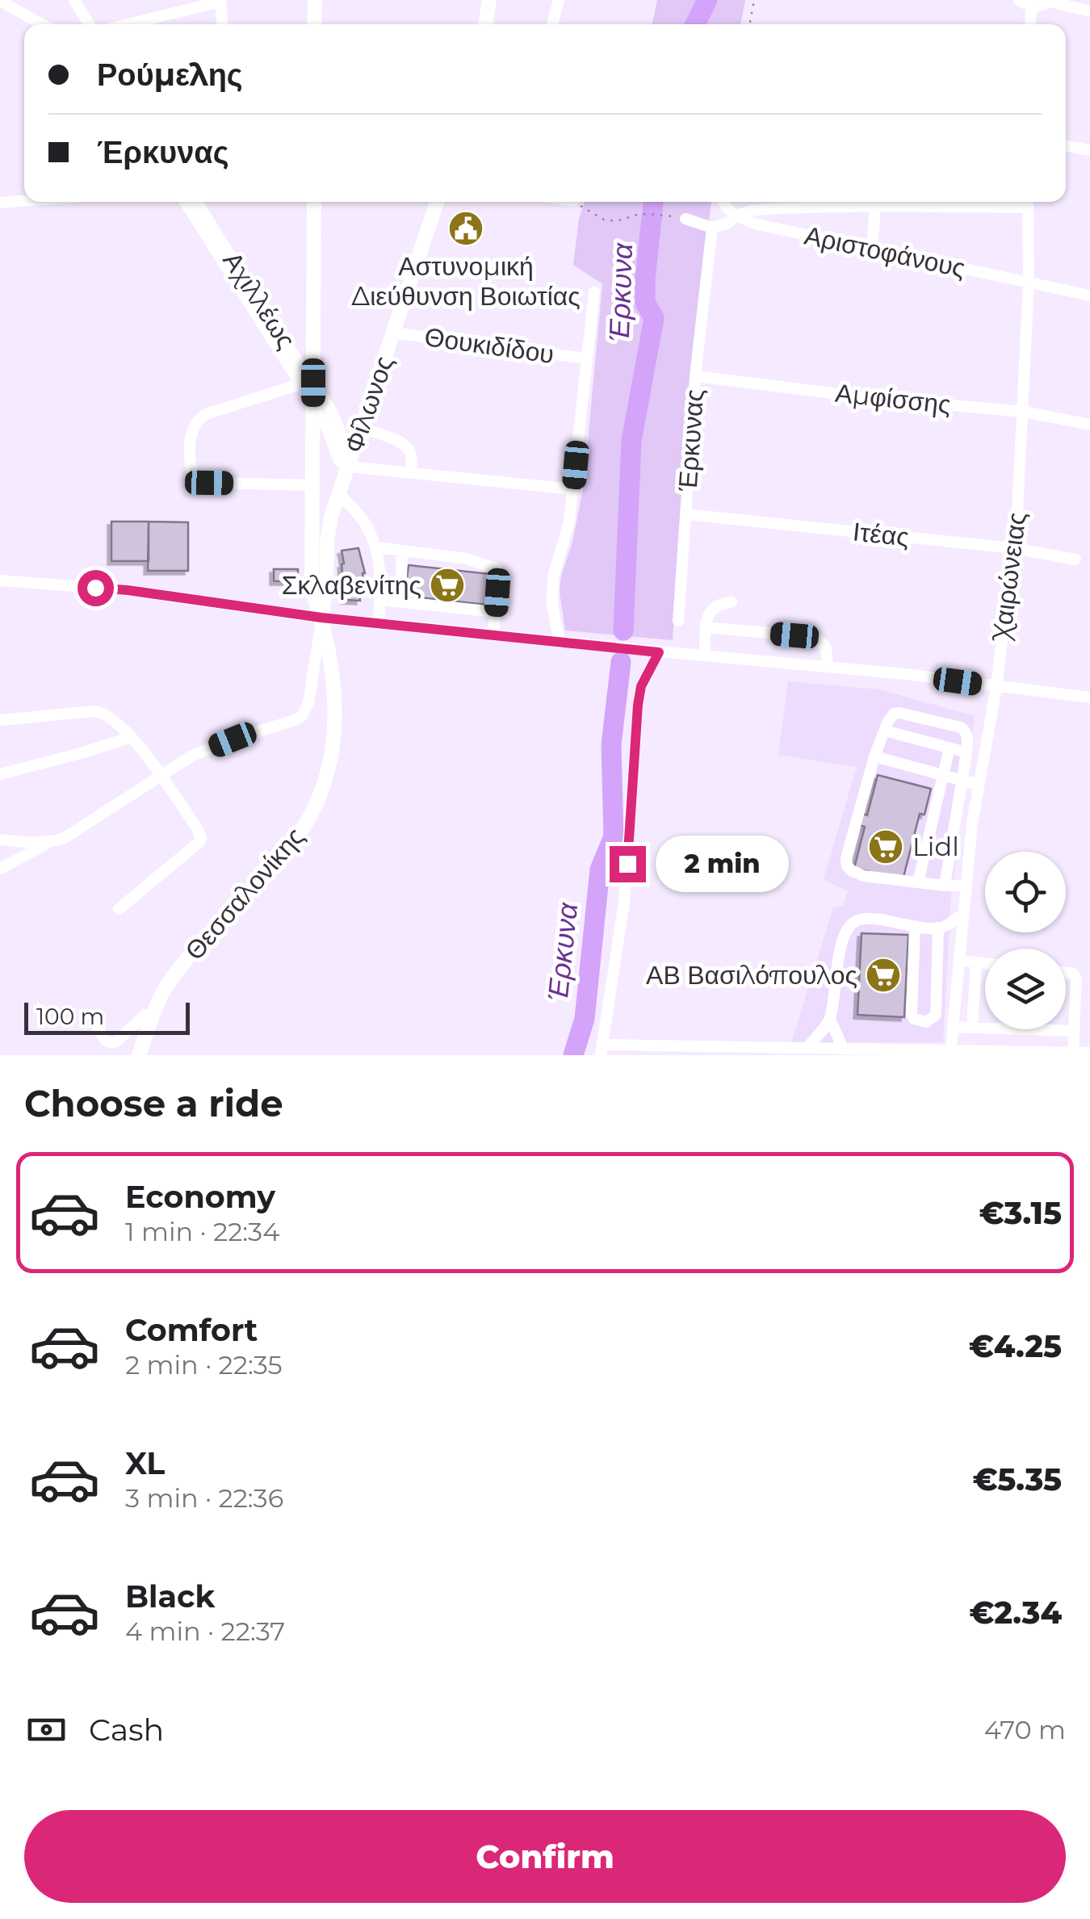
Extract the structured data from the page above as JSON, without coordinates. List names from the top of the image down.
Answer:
{
  "streets": {
    "main road": ["Φίλωνος", "Θεσσαλονίκης"],
    "street": [
      "Αριστοφάνους",
      "Αχιλλέως",
      "Θουκιδίδου",
      "Αμφίσσης",
      "Έρκυνας",
      "Ιτέας",
      "Χαιρώνειας"
    ]
  },
  "crossings": [
    ["Αριστοφάνους", "Χαιρώνειας"],
    ["Αχιλλέως", "Φίλωνος"],
    ["Αχιλλέως", "Θεσσαλονίκης"],
    ["Θουκιδίδου", "Φίλωνος"],
    ["Αμφίσσης", "Έρκυνας"],
    ["Αμφίσσης", "Χαιρώνειας"],
    ["Φίλωνος", "Θεσσαλονίκης"],
    ["Έρκυνας", "Ιτέας"],
    ["Ιτέας", "Χαιρώνειας"]
  ],
  "water": ["Έρκυνα"],
  "places": {
    "public building": ["Αστυνομική Διεύθυνση Βοιωτίας"],
    "supermarket": ["Σκλαβενίτης", "Lidl", "ΑΒ Βασιλόπουλος"]
  },
  "scale_bar": "100 m",
  "page": {
    "banner": ["Ρούμελης", "Έρκυνας"],
    "bubble": "2 min",
    "scale": "100 m",
    "heading": "Choose a ride",
    "list": [
      {
        "name": "Economy",
        "note": "1 min · 22:34",
        "value": "€3.15"
      },
      {
        "name": "Comfort",
        "note": "2 min · 22:35",
        "value": "€4.25"
      },
      {
        "name": "XL",
        "note": "3 min · 22:36",
        "value": "€5.35"
      },
      {
        "name": "Black",
        "note": "4 min · 22:37",
        "value": "€2.34"
      }
    ],
    "pay": ["Cash", "470 m"],
    "buttons": "Confirm"
  }
}
